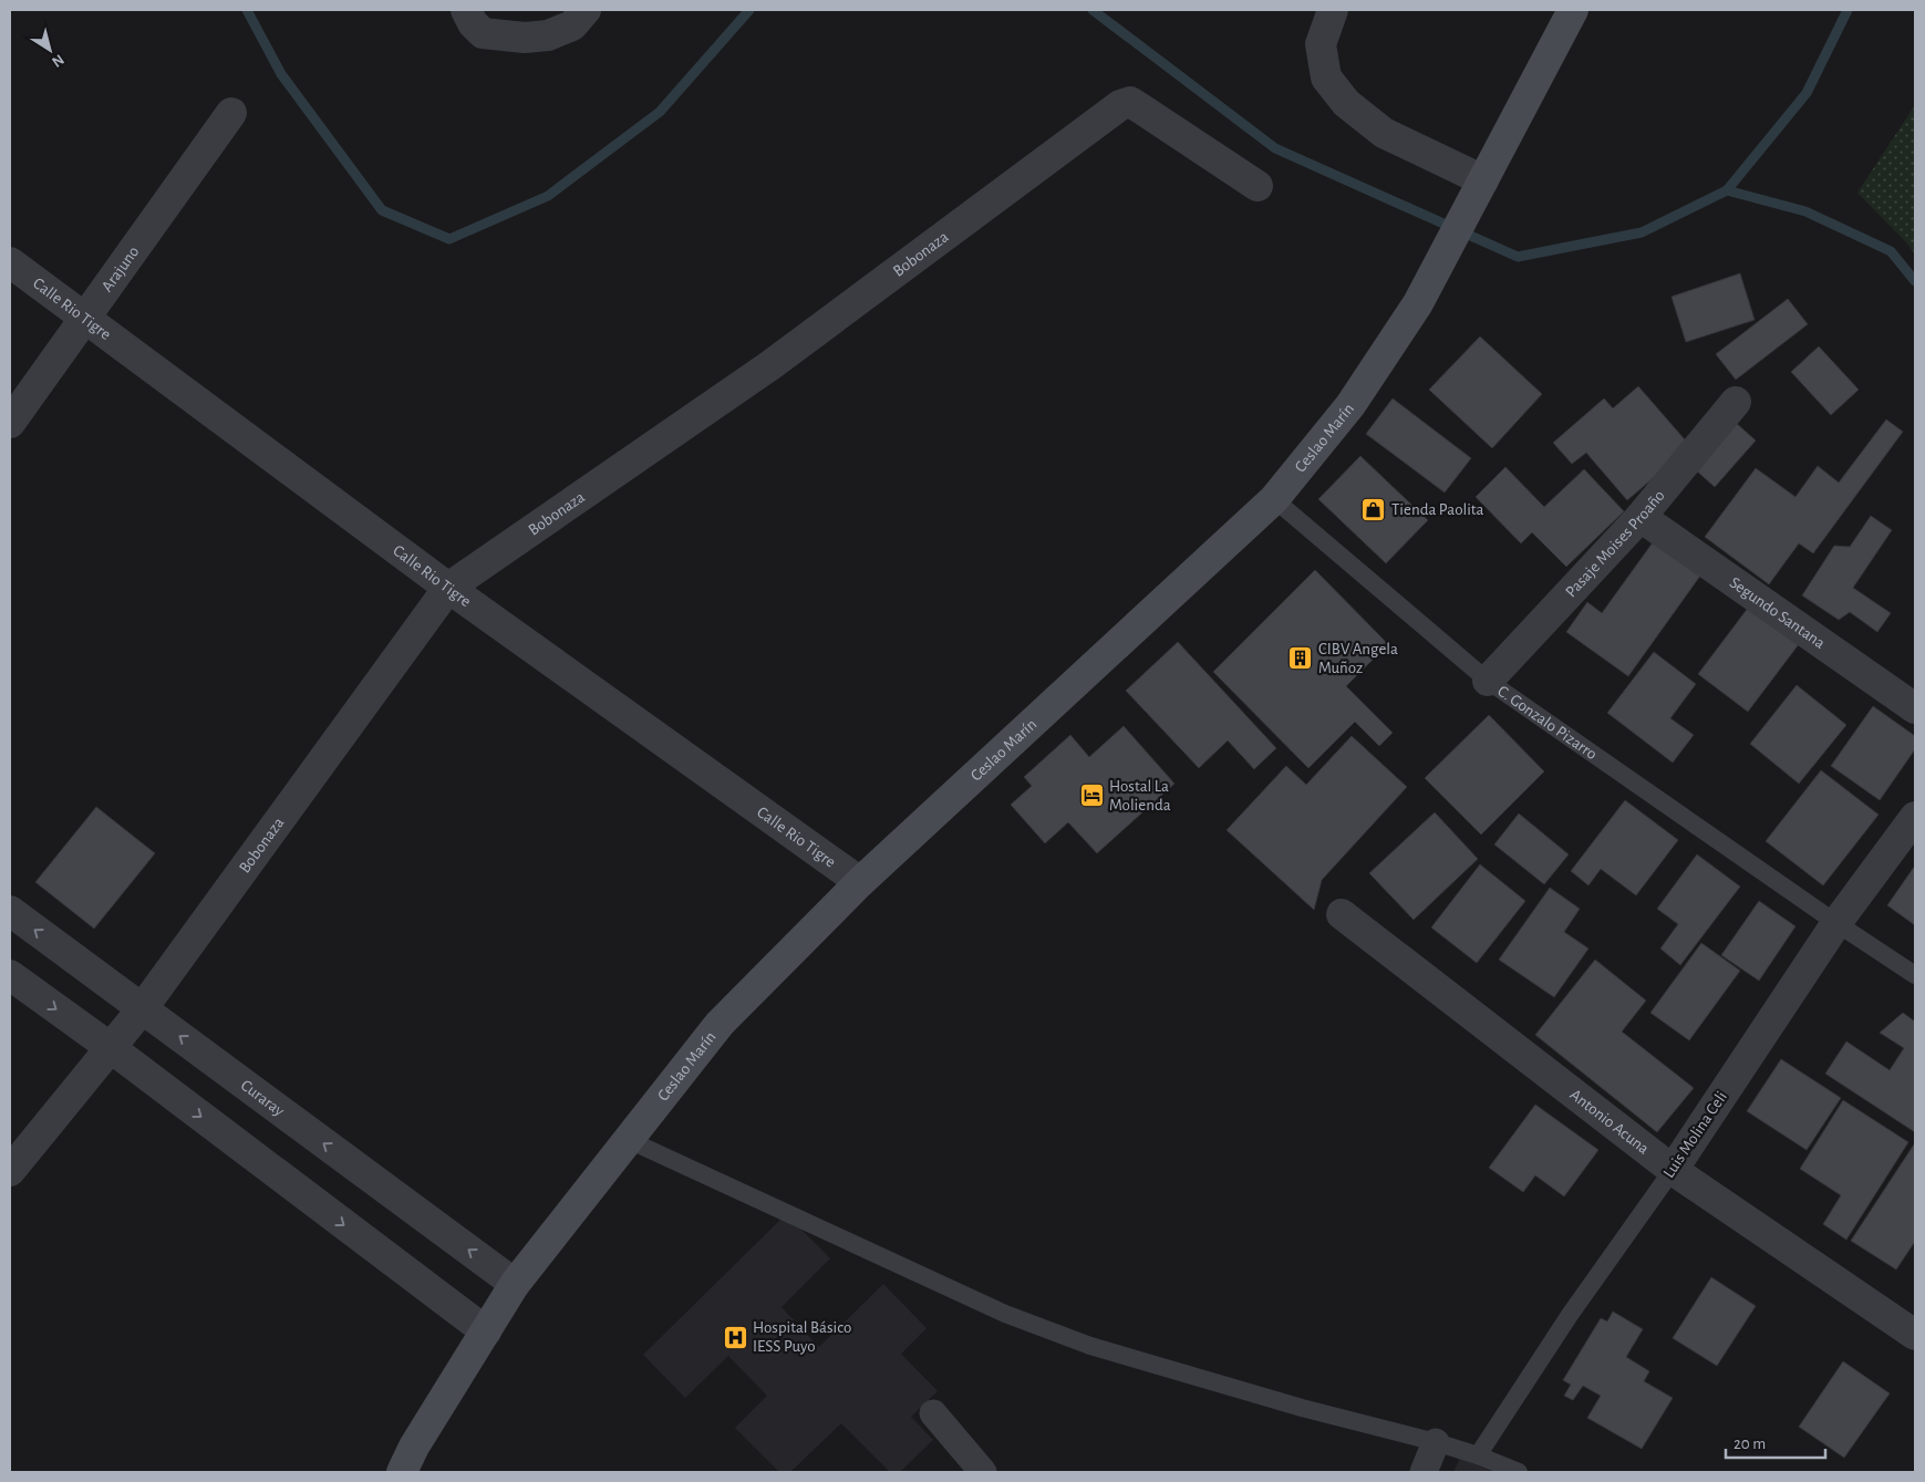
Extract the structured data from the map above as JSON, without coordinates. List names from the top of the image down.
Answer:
{
  "streets": {
    "main road": ["Ceslao Marín"],
    "street": [
      "Bobonaza",
      "Arajuno",
      "Calle Rio Tigre",
      "Pasaje Moises Proaño",
      "Segundo Santana",
      "Curaray",
      "Antonio Acuna",
      "Luis Molina Celi"
    ],
    "lane": ["C. Gonzalo Pizarro"]
  },
  "crossings": [
    ["Bobonaza", "Calle Rio Tigre"],
    ["Bobonaza", "Curaray"],
    ["Arajuno", "Calle Rio Tigre"],
    ["Calle Rio Tigre", "Ceslao Marín"],
    ["Ceslao Marín", "C. Gonzalo Pizarro"],
    ["Ceslao Marín", "Curaray"],
    ["Pasaje Moises Proaño", "Segundo Santana"],
    ["Pasaje Moises Proaño", "C. Gonzalo Pizarro"],
    ["C. Gonzalo Pizarro", "Luis Molina Celi"],
    ["Antonio Acuna", "Luis Molina Celi"]
  ],
  "places": {
    "shop": ["Tienda Paolita"],
    "building": ["CIBV Angela Muñoz"],
    "hotel": ["Hostal La Molienda"],
    "hospital": ["Hospital Básico IESS Puyo"]
  },
  "scale_bar": "20 m",
  "north": "bottom right"
}
